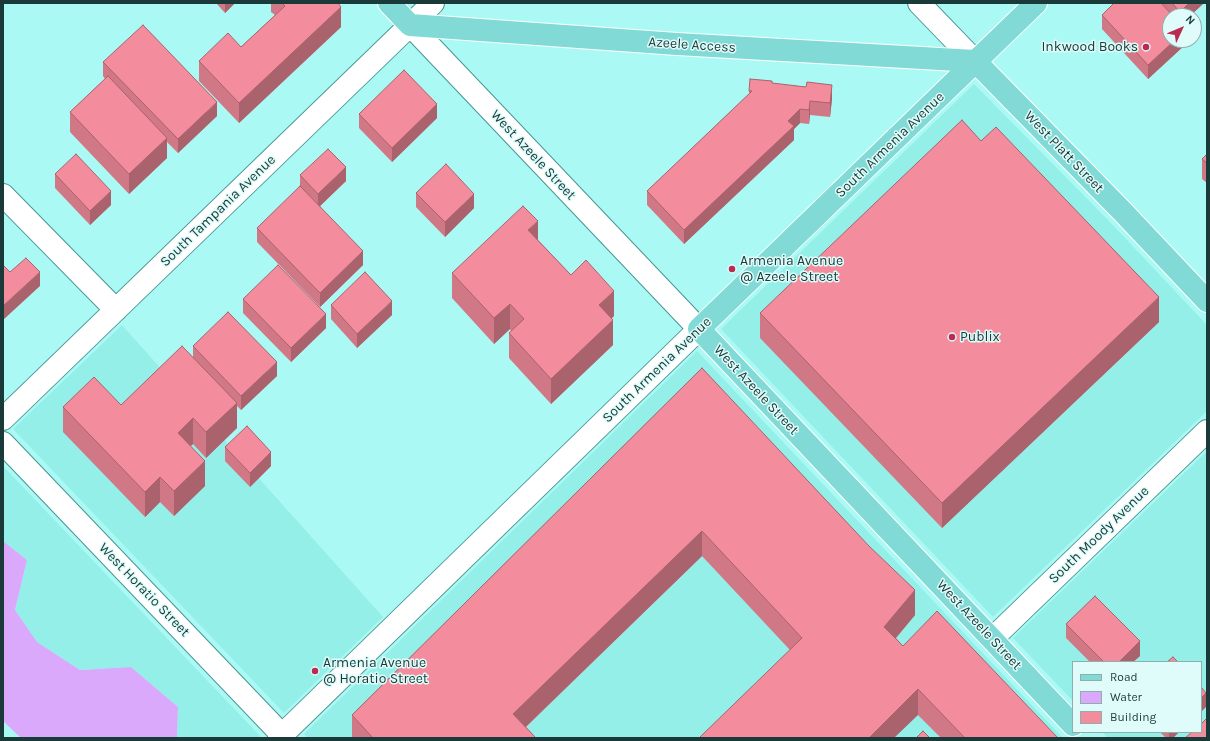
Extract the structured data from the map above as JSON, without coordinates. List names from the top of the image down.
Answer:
{
  "streets": {
    "main road": [
      "Azeele Access",
      "South Armenia Avenue",
      "West Platt Street",
      "West Azeele Street"
    ],
    "street": ["South Tampania Avenue", "South Moody Avenue", "West Horatio Street"]
  },
  "crossings": [
    ["Azeele Access", "South Armenia Avenue"],
    ["Azeele Access", "West Platt Street"],
    ["Azeele Access", "West Azeele Street"],
    ["Azeele Access", "South Tampania Avenue"],
    ["South Armenia Avenue", "West Platt Street"],
    ["South Armenia Avenue", "West Azeele Street"],
    ["South Armenia Avenue", "West Horatio Street"],
    ["West Azeele Street", "South Tampania Avenue"],
    ["West Azeele Street", "South Moody Avenue"]
  ],
  "places": [
    "Inkwood Books",
    "Armenia Avenue @ Azeele Street",
    "Publix",
    "Armenia Avenue @ Horatio Street"
  ],
  "legend": ["Road", "Water", "Building"],
  "north": "top right"
}
